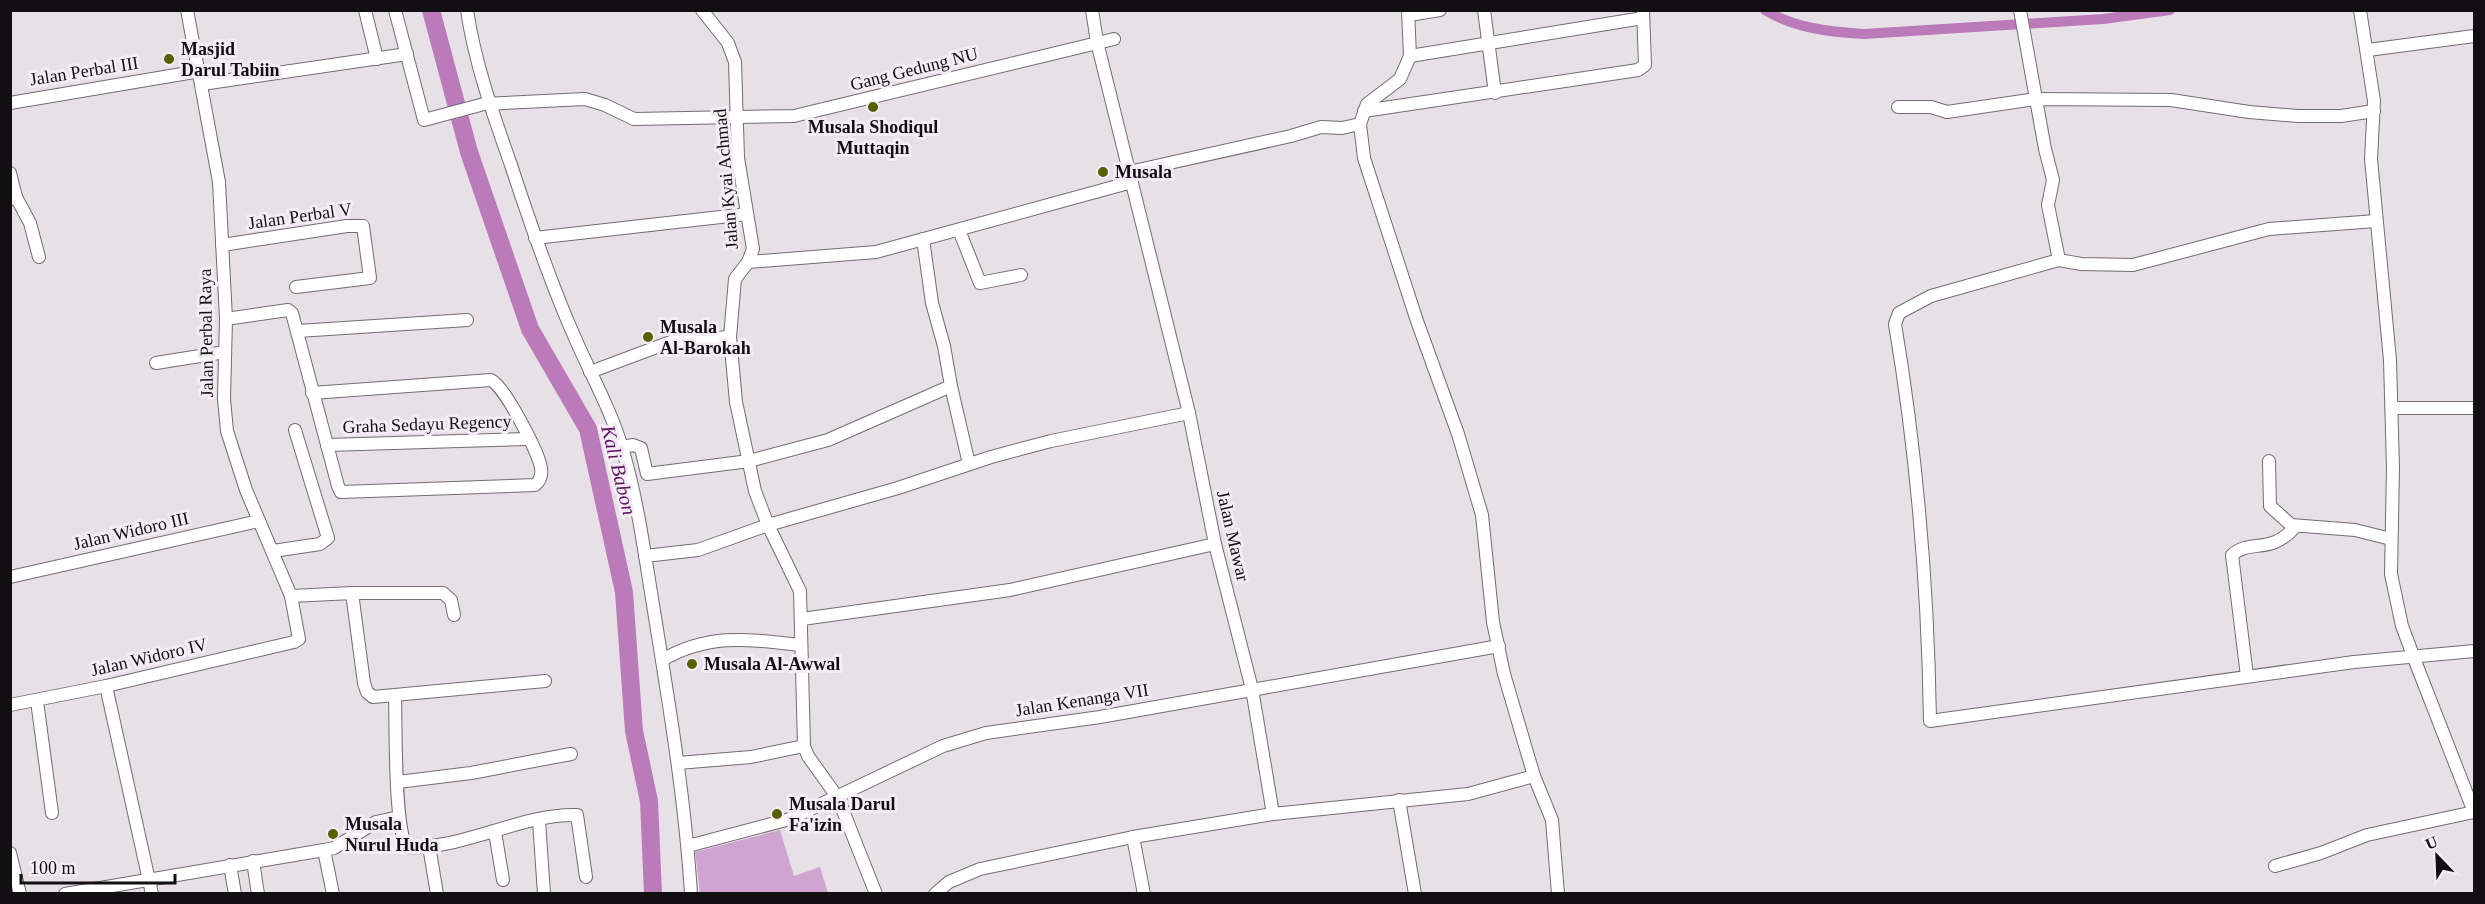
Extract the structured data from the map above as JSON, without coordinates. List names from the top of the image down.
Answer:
{
  "streets": {
    "street": [
      "Gang Gedung NU",
      "Jalan Perbal III",
      "Jalan Kyai Achmad",
      "Jalan Perbal V",
      "Jalan Perbal Raya",
      "Graha Sedayu Regency",
      "Jalan Widoro III",
      "Jalan Mawar",
      "Jalan Widoro IV",
      "Jalan Kenanga VII"
    ]
  },
  "crossings": [
    ["Gang Gedung NU", "Jalan Perbal III"],
    ["Gang Gedung NU", "Jalan Kyai Achmad"],
    ["Gang Gedung NU", "Jalan Mawar"],
    ["Jalan Perbal III", "Jalan Perbal Raya"],
    ["Jalan Perbal V", "Jalan Perbal Raya"],
    ["Jalan Perbal Raya", "Graha Sedayu Regency"],
    ["Jalan Perbal Raya", "Jalan Widoro III"],
    ["Jalan Perbal Raya", "Jalan Widoro IV"],
    ["Jalan Mawar", "Jalan Kenanga VII"]
  ],
  "water": ["Kali Babon"],
  "places": [
    "Masjid Darul Tabiin",
    "Musala Shodiqul Muttaqin",
    "Musala",
    "Musala Al-Barokah",
    "Musala Al-Awwal",
    "Musala Darul Fa'izin",
    "Musala Nurul Huda"
  ],
  "scale_bar": "100 m",
  "north": "top left"
}
